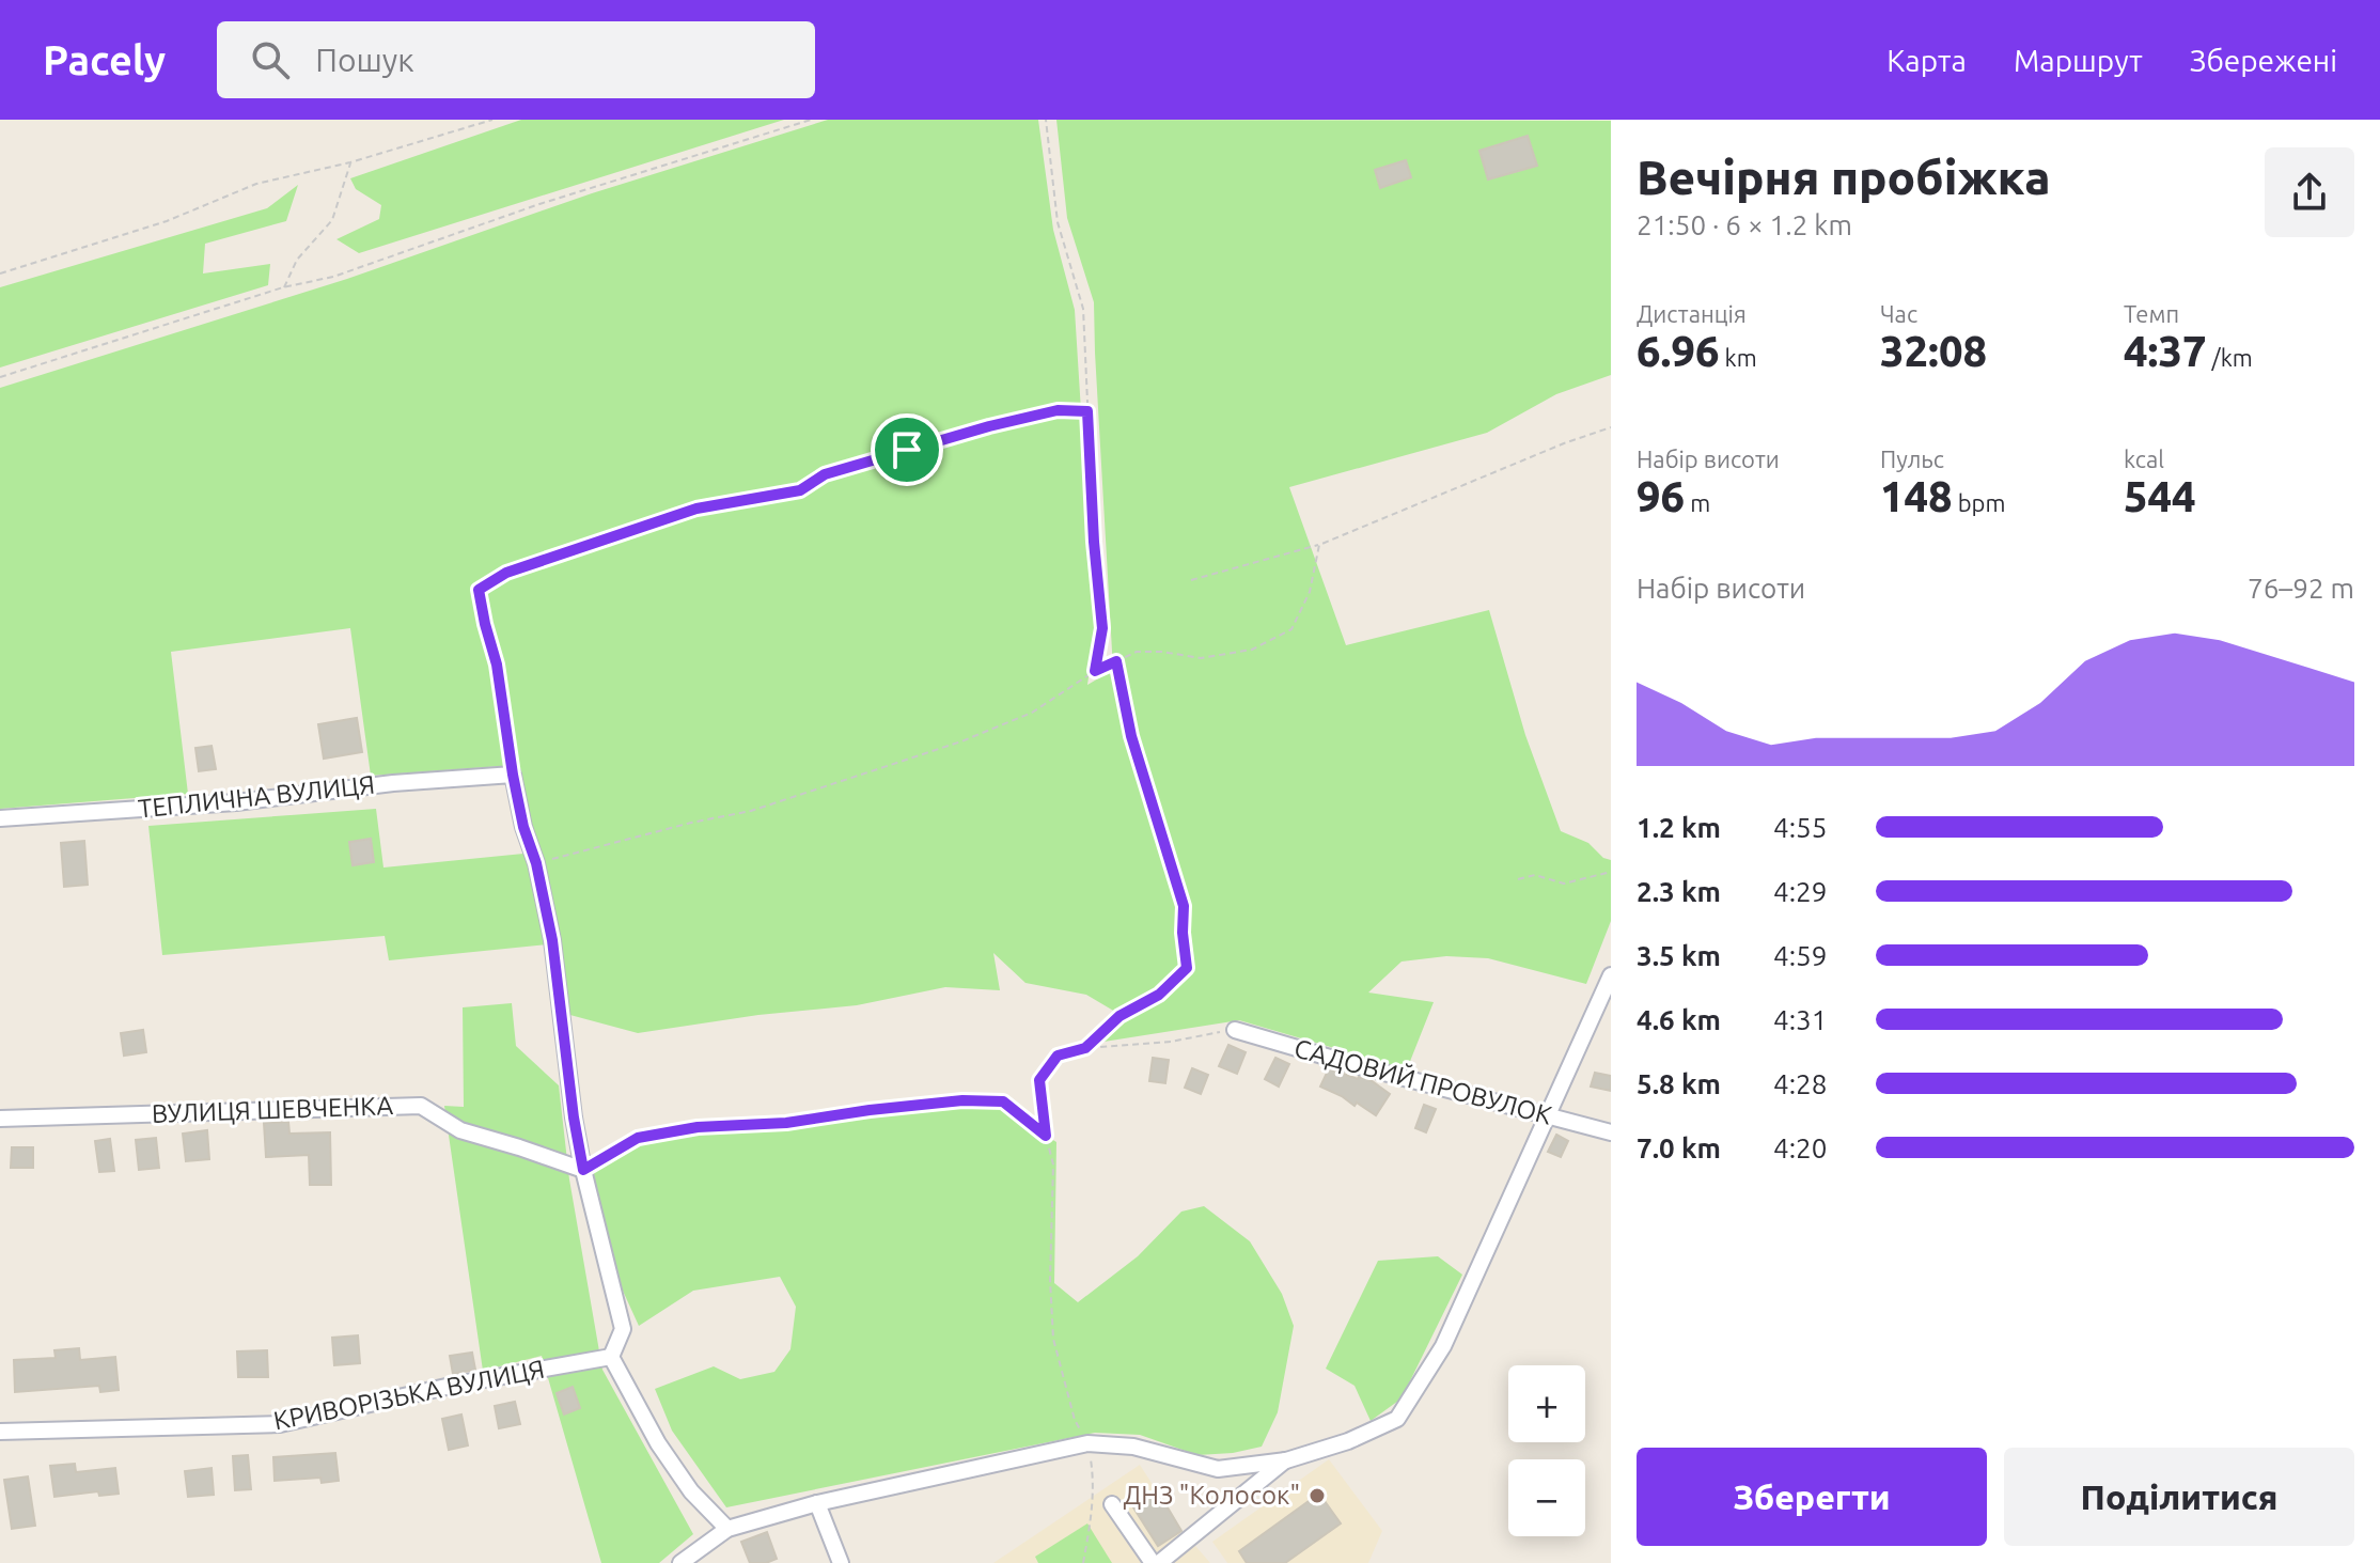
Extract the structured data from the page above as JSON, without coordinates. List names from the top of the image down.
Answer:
{
  "streets": {
    "street": [
      "ТЕПЛИЧНА ВУЛИЦЯ",
      "САДОВИЙ ПРОВУЛОК",
      "ВУЛИЦЯ ШЕВЧЕНКА",
      "КРИВОРІЗЬКА ВУЛИЦЯ"
    ]
  },
  "places": ["ДНЗ \"Колосок\""],
  "page": {
    "header": "Pacely",
    "search": "Пошук",
    "nav": ["Карта", "Маршрут", "Збережені"],
    "heading": ["Вечірня пробіжка", "21:50 · 6 × 1.2 km"],
    "stats": [
      ["Дистанція", "6.96 km"],
      ["Час", "32:08"],
      ["Темп", "4:37 /km"],
      ["Набір висоти", "96 m"],
      ["Пульс", "148 bpm"],
      ["kcal", "544"]
    ],
    "chart": ["Набір висоти", "76–92 m"],
    "list": [
      {
        "name": "1.2 km",
        "note": "4:55"
      },
      {
        "name": "2.3 km",
        "note": "4:29"
      },
      {
        "name": "3.5 km",
        "note": "4:59"
      },
      {
        "name": "4.6 km",
        "note": "4:31"
      },
      {
        "name": "5.8 km",
        "note": "4:28"
      },
      {
        "name": "7.0 km",
        "note": "4:20"
      }
    ],
    "map_buttons": ["+", "−"],
    "buttons": ["Зберегти", "Поділитися"]
  }
}
